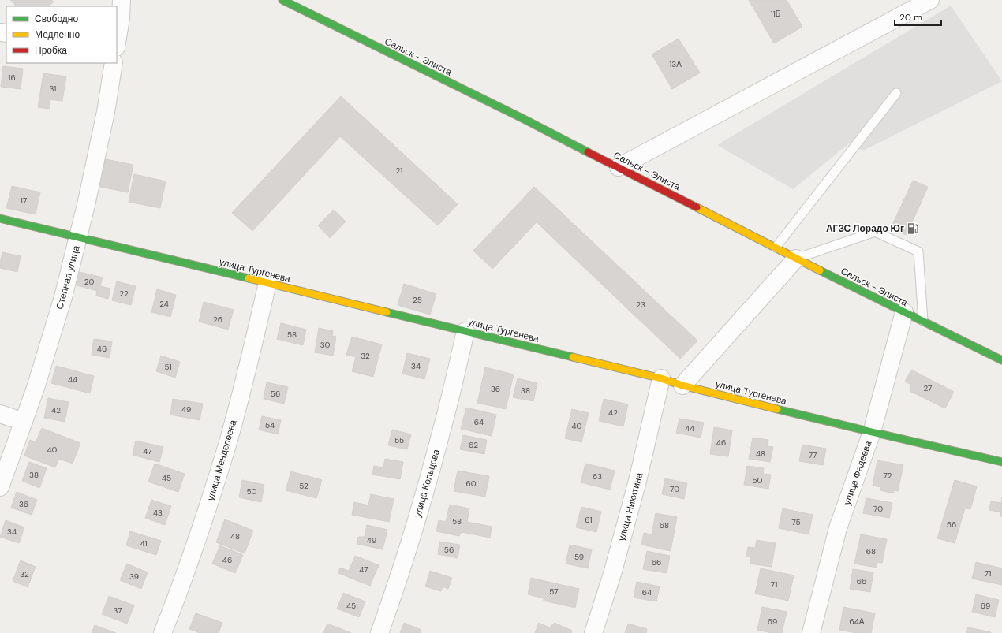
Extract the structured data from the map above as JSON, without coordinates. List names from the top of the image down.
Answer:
{
  "streets": {
    "street": [
      "Сальск - Элиста",
      "улица Тургенева",
      "Степная улица",
      "улица Менделеева",
      "улица Фадеева",
      "улица Кольцова",
      "улица Никитина"
    ]
  },
  "crossings": [
    ["Сальск - Элиста", "улица Фадеева"],
    ["улица Тургенева", "Степная улица"],
    ["улица Тургенева", "улица Менделеева"],
    ["улица Тургенева", "улица Фадеева"],
    ["улица Тургенева", "улица Кольцова"],
    ["улица Тургенева", "улица Никитина"]
  ],
  "places": {
    "fuel station": ["АГЗС Лорадо Юг"]
  },
  "house_numbers": [
    "11Б",
    "13А",
    "16",
    "31",
    "21",
    "17",
    "20",
    "22",
    "25",
    "24",
    "23",
    "26",
    "58",
    "30",
    "46",
    "32",
    "34",
    "51",
    "44",
    "27",
    "36",
    "38",
    "56",
    "49",
    "42",
    "42",
    "64",
    "54",
    "40",
    "44",
    "55",
    "46",
    "62",
    "40",
    "47",
    "48",
    "77",
    "38",
    "72",
    "63",
    "45",
    "50",
    "60",
    "52",
    "70",
    "50",
    "36",
    "70",
    "43",
    "61",
    "58",
    "75",
    "56",
    "68",
    "34",
    "48",
    "49",
    "41",
    "56",
    "68",
    "59",
    "46",
    "66",
    "47",
    "71",
    "32",
    "39",
    "66",
    "71",
    "57",
    "64",
    "45",
    "69",
    "37",
    "69",
    "64А"
  ],
  "legend": ["Свободно", "Медленно", "Пробка"],
  "scale_bar": "20 m"
}
